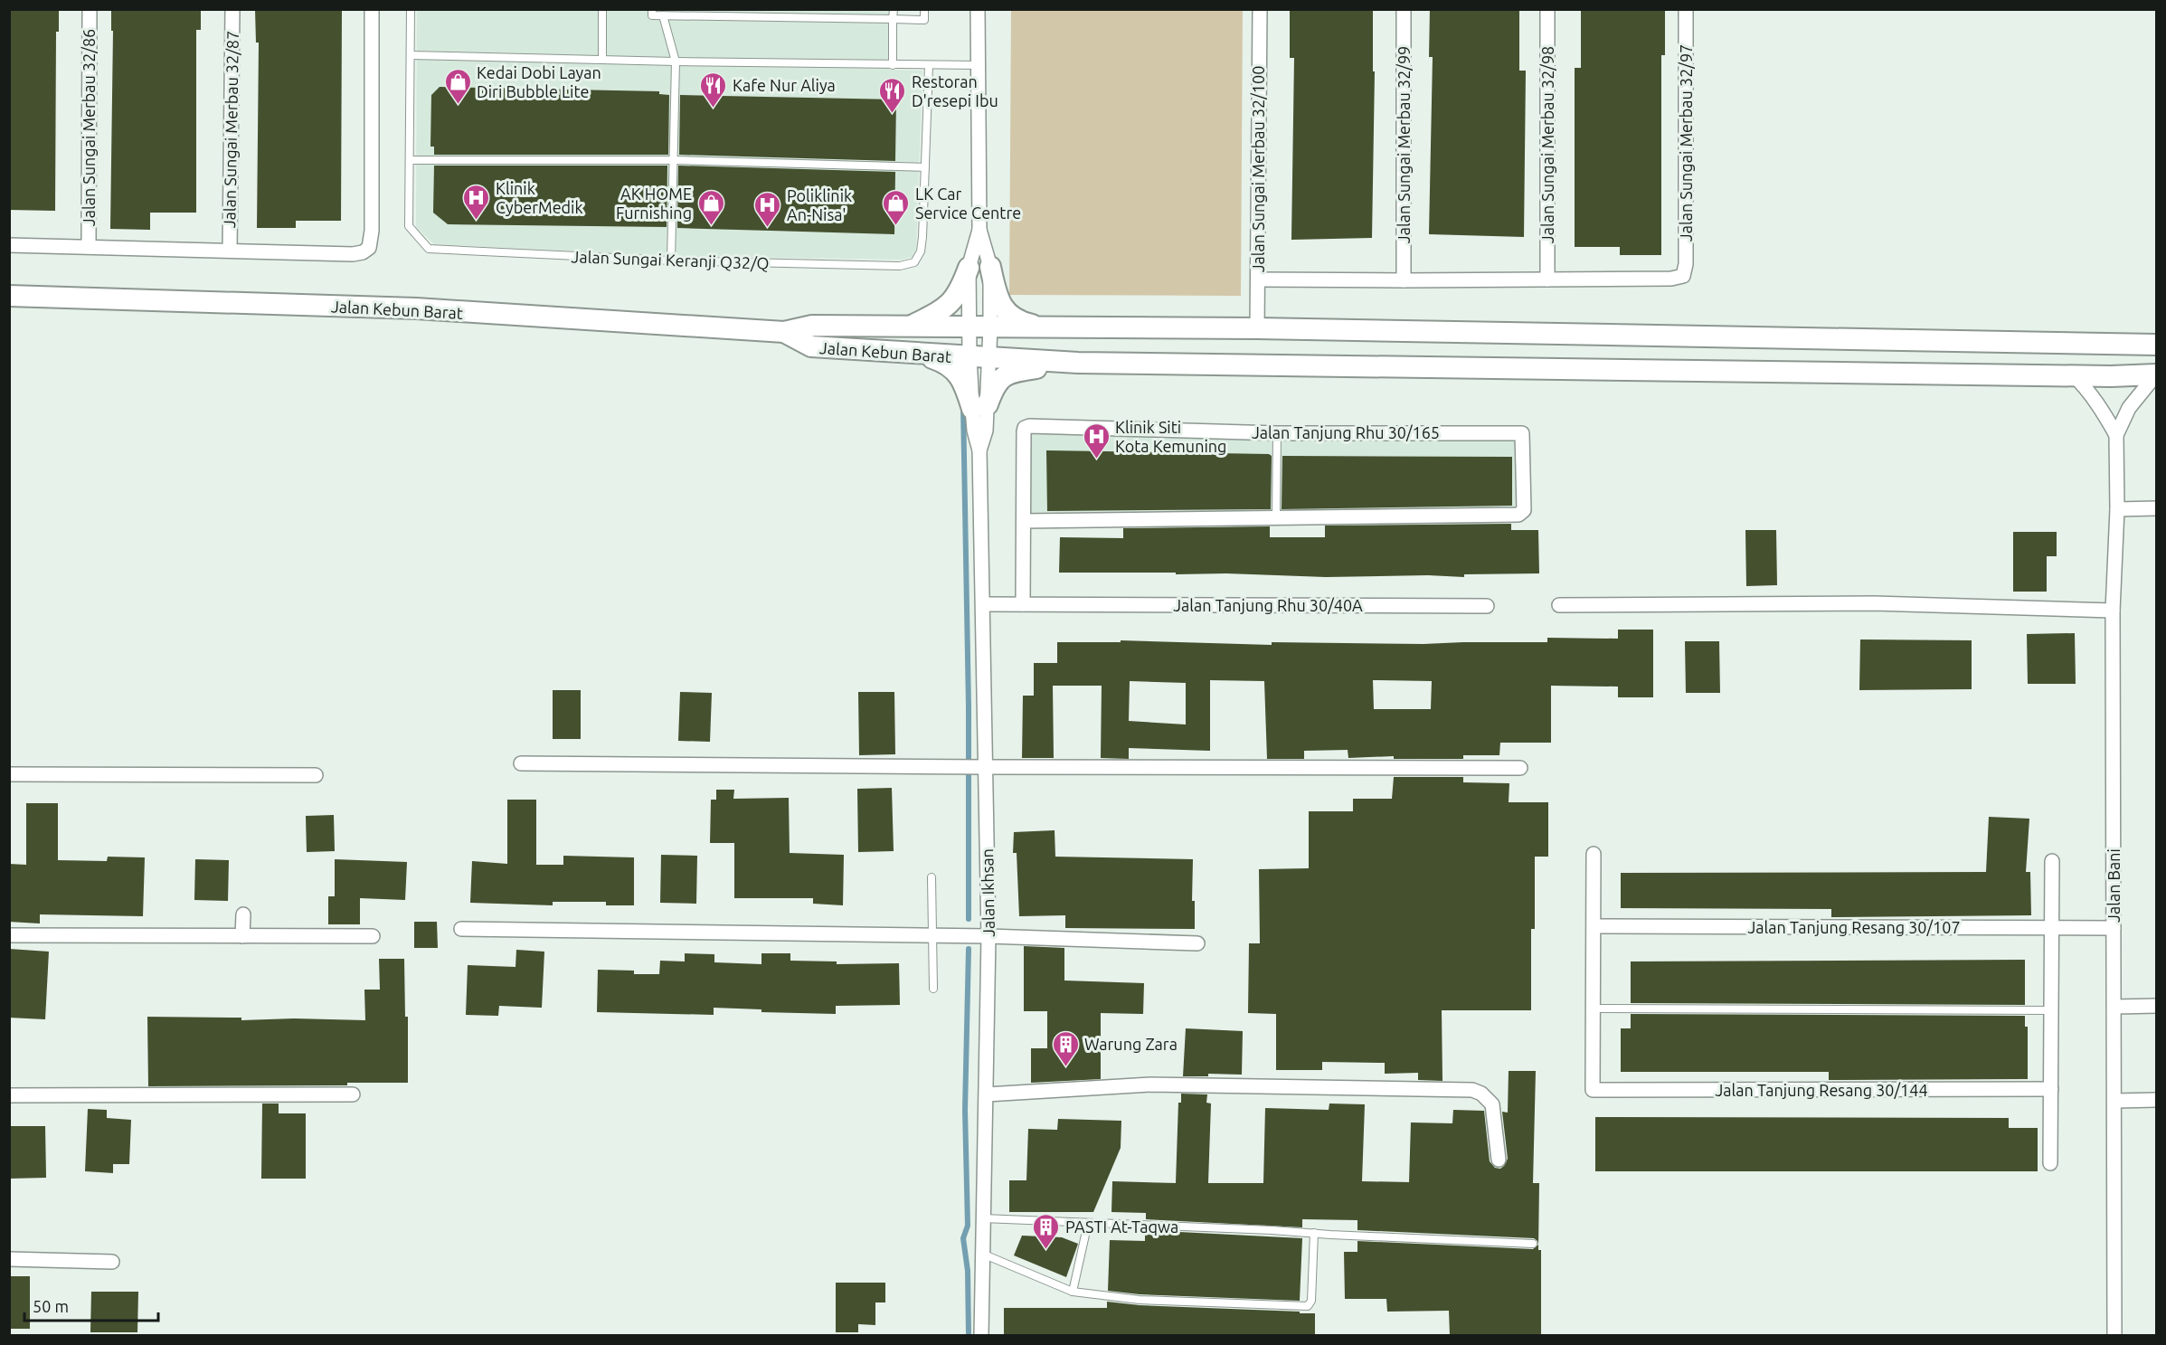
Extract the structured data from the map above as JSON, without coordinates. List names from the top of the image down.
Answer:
{
  "streets": {
    "main road": ["Jalan Kebun Barat"],
    "street": [
      "Jalan Sungai Merbau 32/86",
      "Jalan Sungai Merbau 32/87",
      "Jalan Sungai Merbau 32/97",
      "Jalan Sungai Merbau 32/99",
      "Jalan Sungai Merbau 32/98",
      "Jalan Sungai Merbau 32/100",
      "Jalan Tanjung Rhu 30/165",
      "Jalan Tanjung Rhu 30/40A",
      "Jalan Bani",
      "Jalan Ikhsan",
      "Jalan Tanjung Resang 30/107",
      "Jalan Tanjung Resang 30/144"
    ],
    "lane": ["Jalan Sungai Keranji Q32/Q"]
  },
  "crossings": [
    ["Jalan Sungai Merbau 32/97", "Jalan Sungai Merbau 32/98"],
    ["Jalan Kebun Barat", "Jalan Ikhsan"],
    ["Jalan Tanjung Rhu 30/40A", "Jalan Ikhsan"],
    ["Jalan Bani", "Jalan Tanjung Resang 30/107"]
  ],
  "places": {
    "shop": ["Kedai Dobi Layan Diri Bubble Lite", "AK HOME Furnishing", "LK Car Service Centre"],
    "restaurant": ["Kafe Nur Aliya", "Restoran D'resepi Ibu"],
    "hospital": ["Klinik CyberMedik", "Poliklinik An-Nisa'", "Klinik Siti Kota Kemuning"],
    "building": ["Warung Zara", "PASTI At-Taqwa"]
  },
  "scale_bar": "50 m"
}
